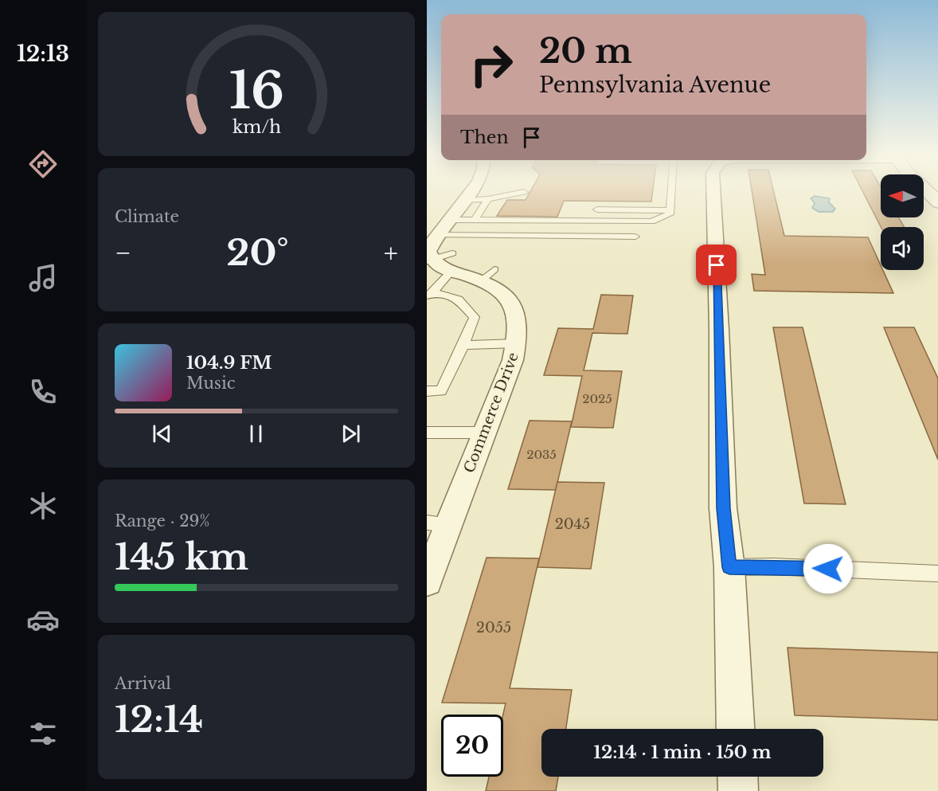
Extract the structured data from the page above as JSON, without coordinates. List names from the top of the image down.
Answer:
{
  "streets": {
    "street": ["Commerce Drive"]
  },
  "house_numbers": [
    "2025",
    "2035",
    "2045",
    "2055"
  ],
  "north": "left",
  "page": {
    "tabs": "12:13",
    "turn": ["20 m", "Pennsylvania Avenue"],
    "then": "Then",
    "tile": [
      "Climate",
      ["Range · 29%", "145 km"],
      ["Arrival", "12:14"]
    ],
    "heat": ["−", "20°", "+"],
    "song": ["104.9 FM", "Music"],
    "limit": "20",
    "trip": "12:14 · 1 min · 150 m",
    "gauge": ["16", "km/h"]
  }
}
